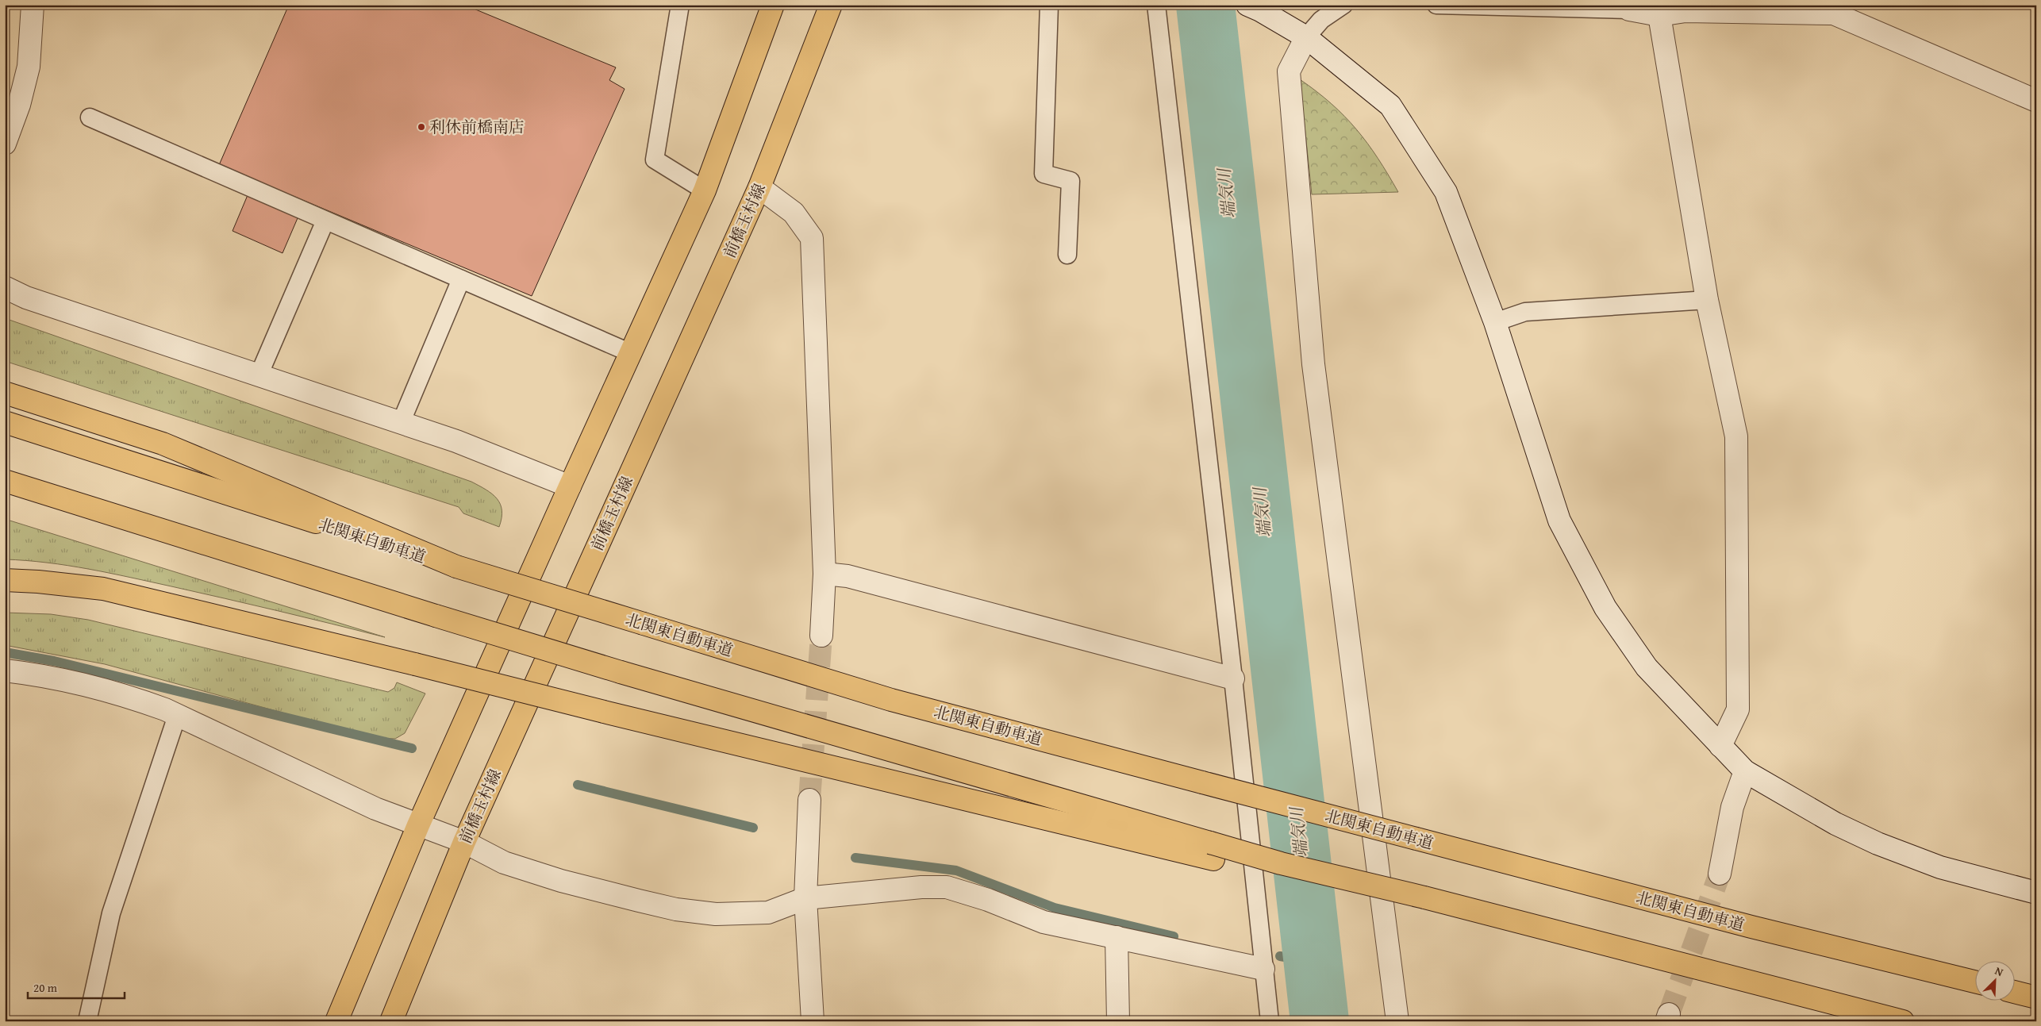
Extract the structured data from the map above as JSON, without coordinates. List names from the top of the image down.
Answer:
{
  "streets": {
    "main road": ["前橋玉村線", "北関東自動車道"]
  },
  "water": ["端気川"],
  "places": ["利休前橋南店"],
  "scale_bar": "20 m",
  "north": "top right"
}
